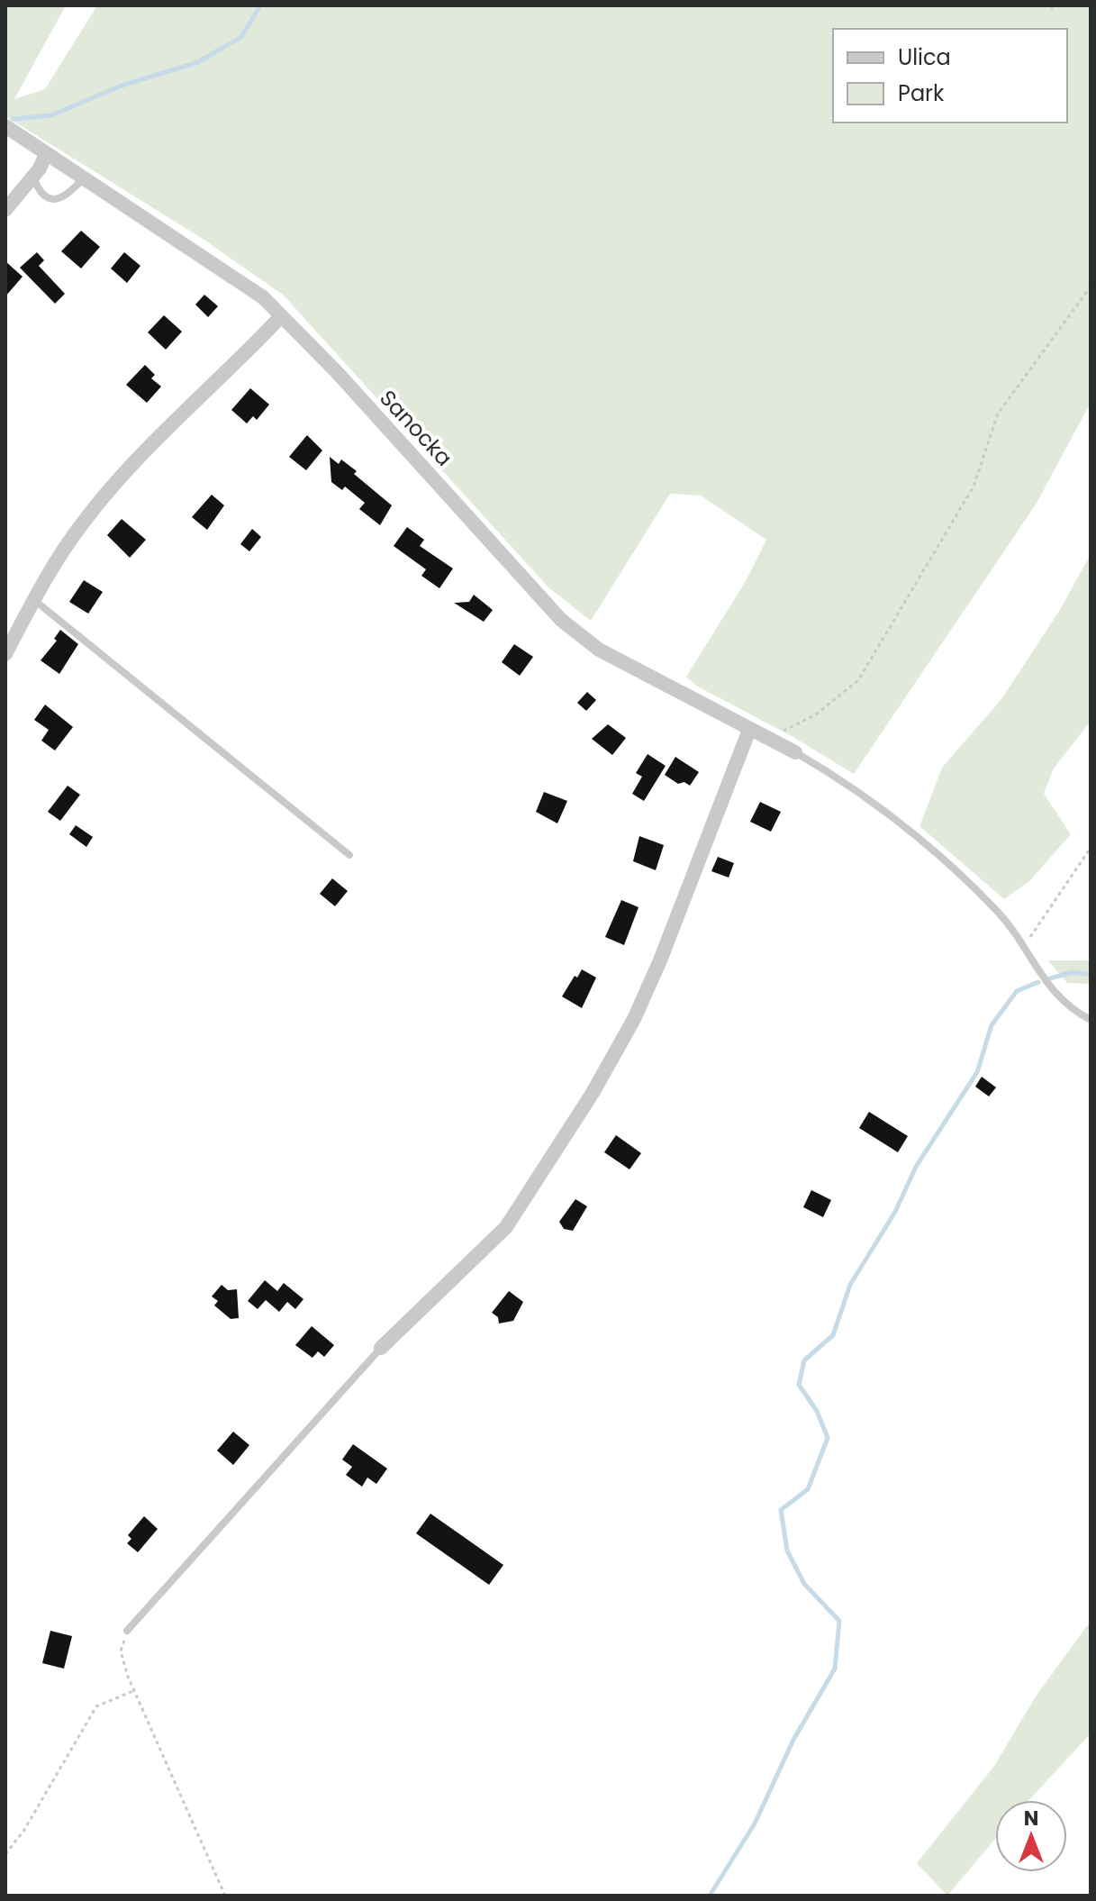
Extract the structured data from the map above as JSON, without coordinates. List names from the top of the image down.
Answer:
{
  "streets": {
    "street": ["Sanocka"]
  },
  "legend": ["Ulica", "Park"],
  "north": "top"
}
